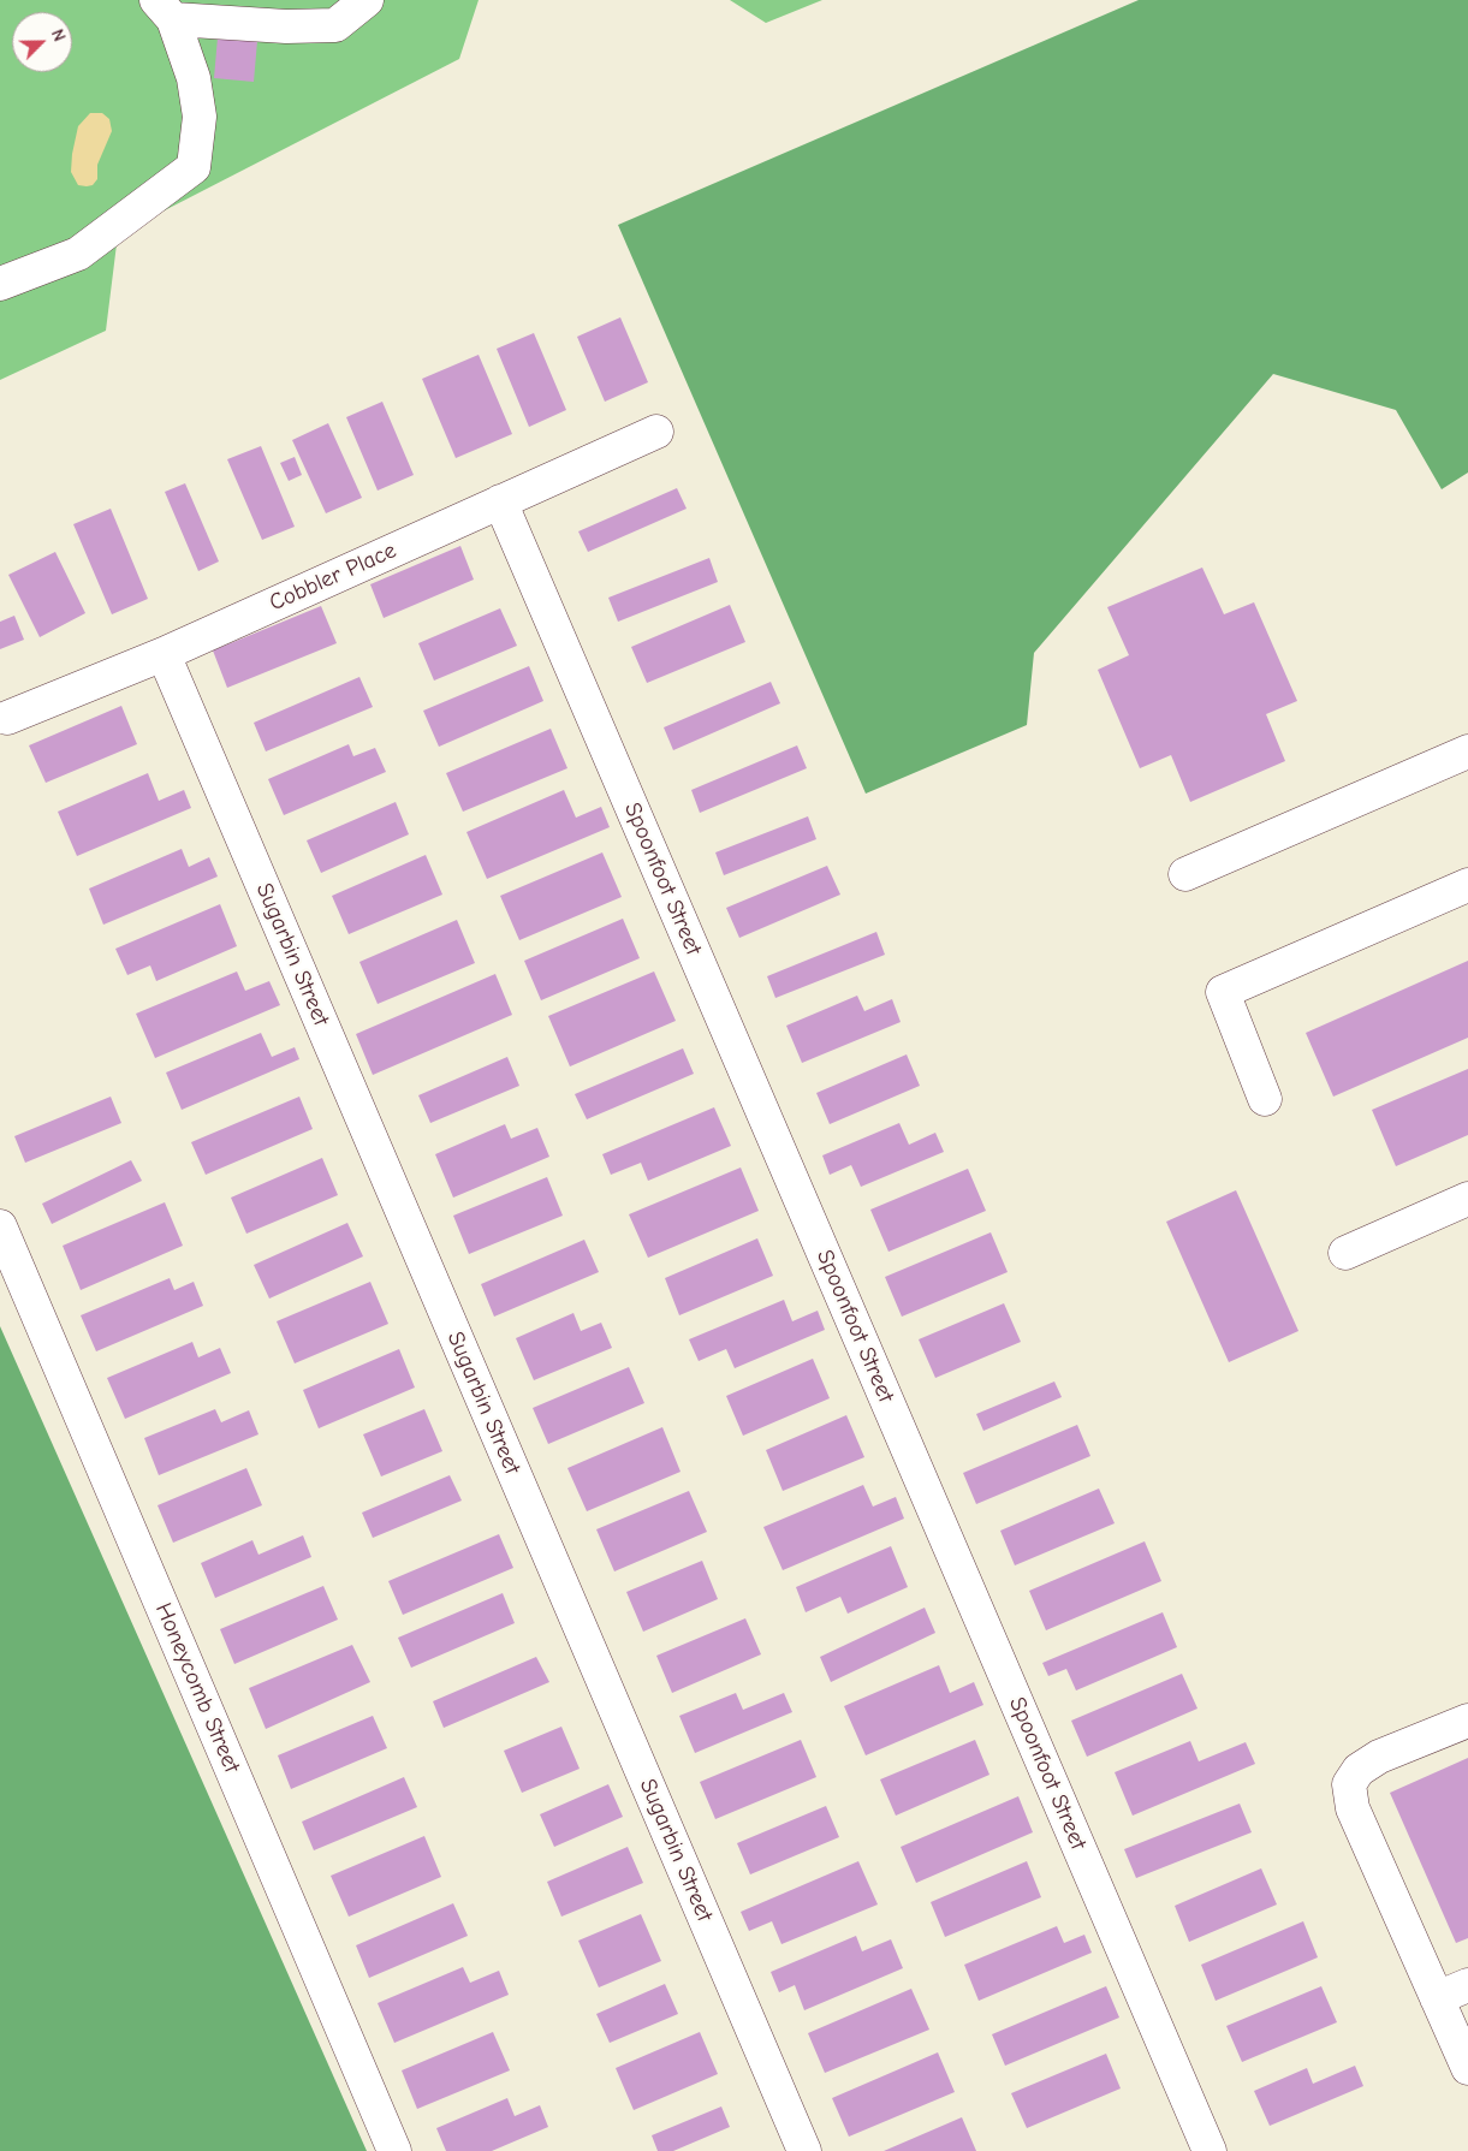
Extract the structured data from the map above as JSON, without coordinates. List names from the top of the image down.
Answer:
{
  "streets": {
    "lane": [
      "Cobbler Place",
      "Spoonfoot Street",
      "Sugarbin Street",
      "Honeycomb Street"
    ]
  },
  "crossings": [
    ["Cobbler Place", "Spoonfoot Street"],
    ["Cobbler Place", "Sugarbin Street"]
  ],
  "north": "top right"
}
